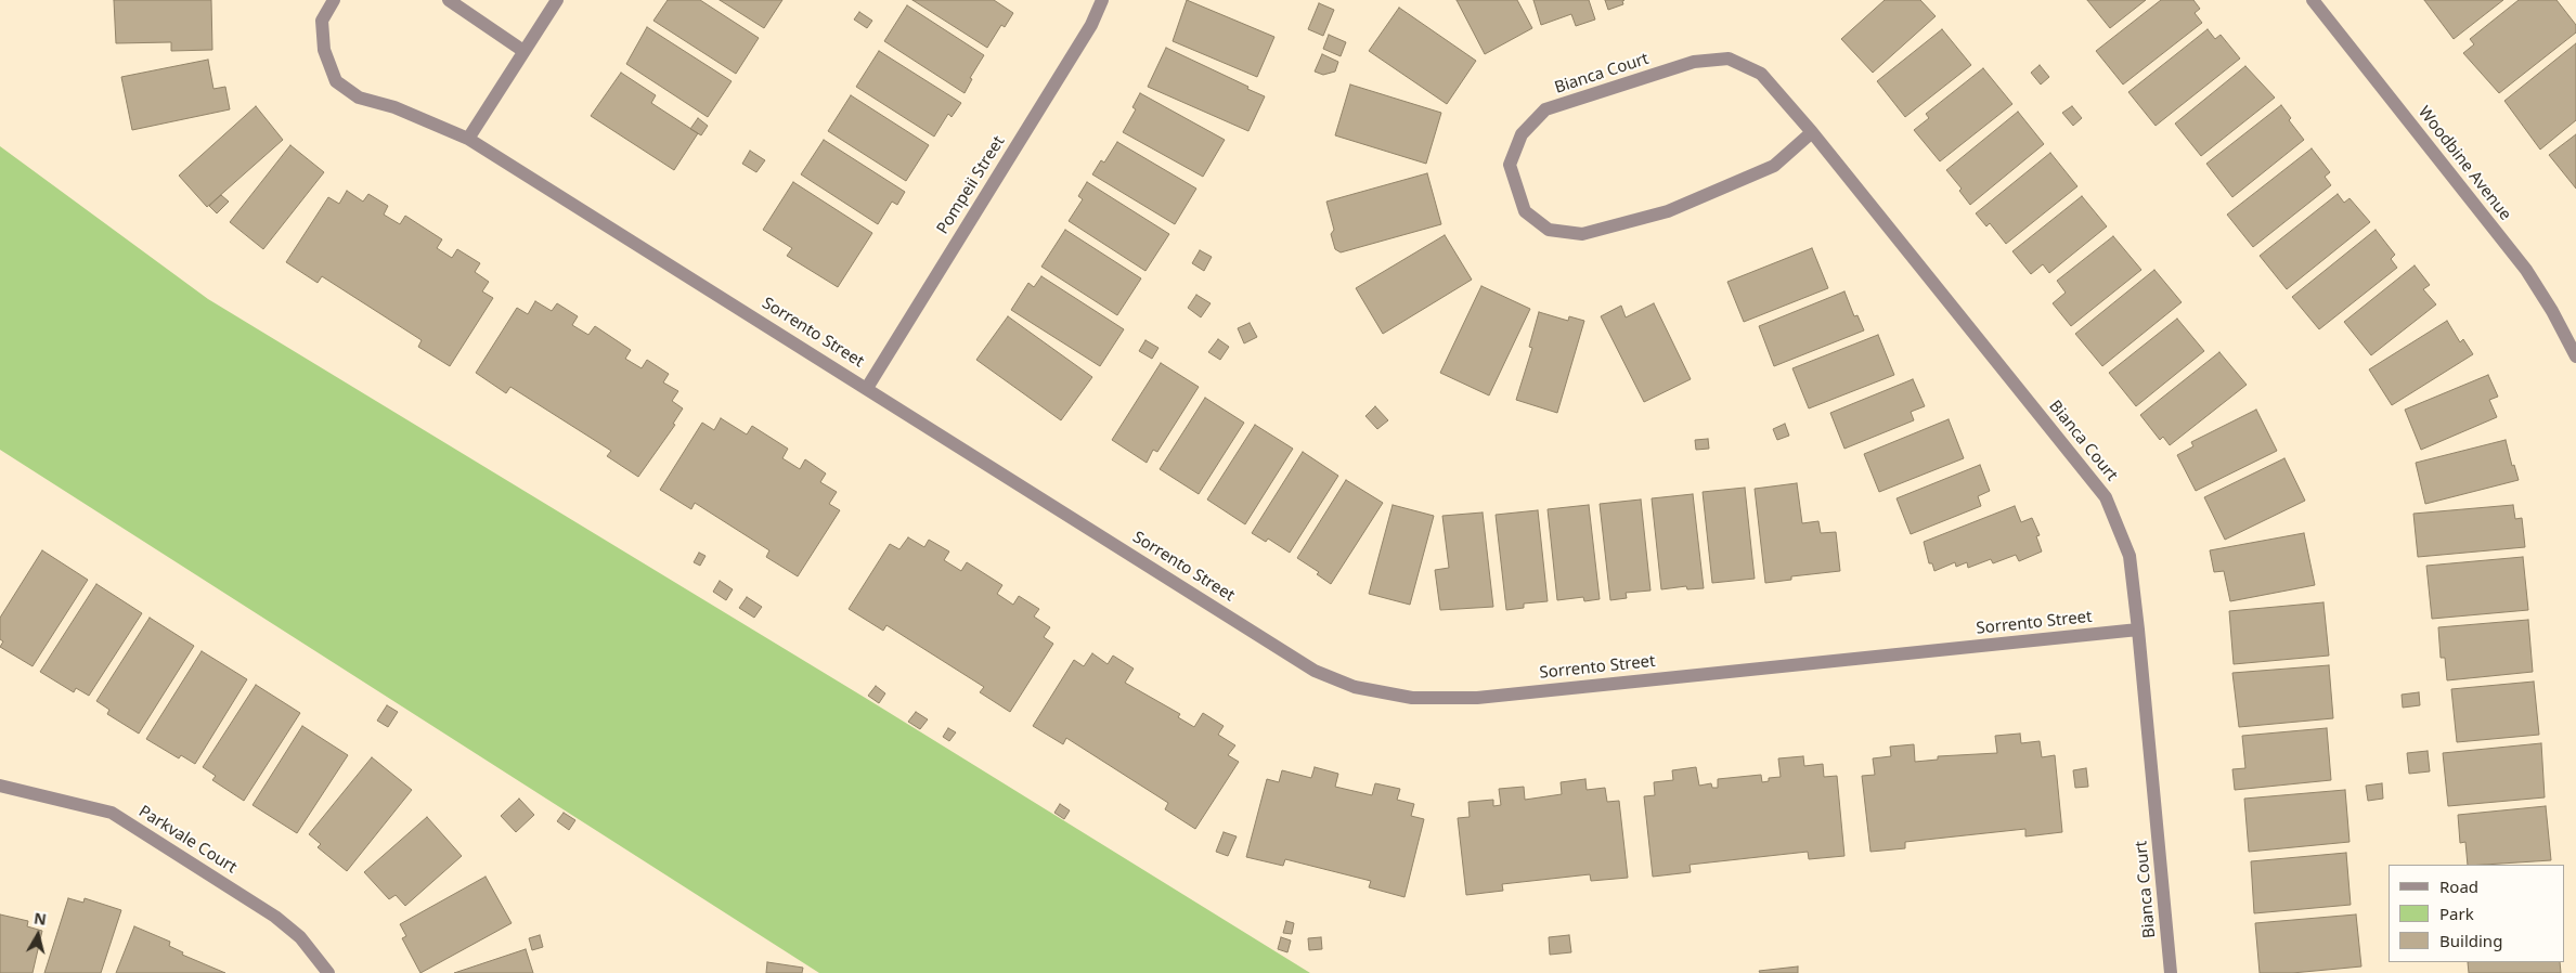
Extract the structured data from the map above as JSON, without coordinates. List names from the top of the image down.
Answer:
{
  "streets": {
    "street": [
      "Bianca Court",
      "Woodbine Avenue",
      "Pompeii Street",
      "Sorrento Street",
      "Parkvale Court"
    ]
  },
  "crossings": [
    ["Bianca Court", "Sorrento Street"],
    ["Pompeii Street", "Sorrento Street"]
  ],
  "legend": ["Road", "Park", "Building"],
  "north": "top"
}
